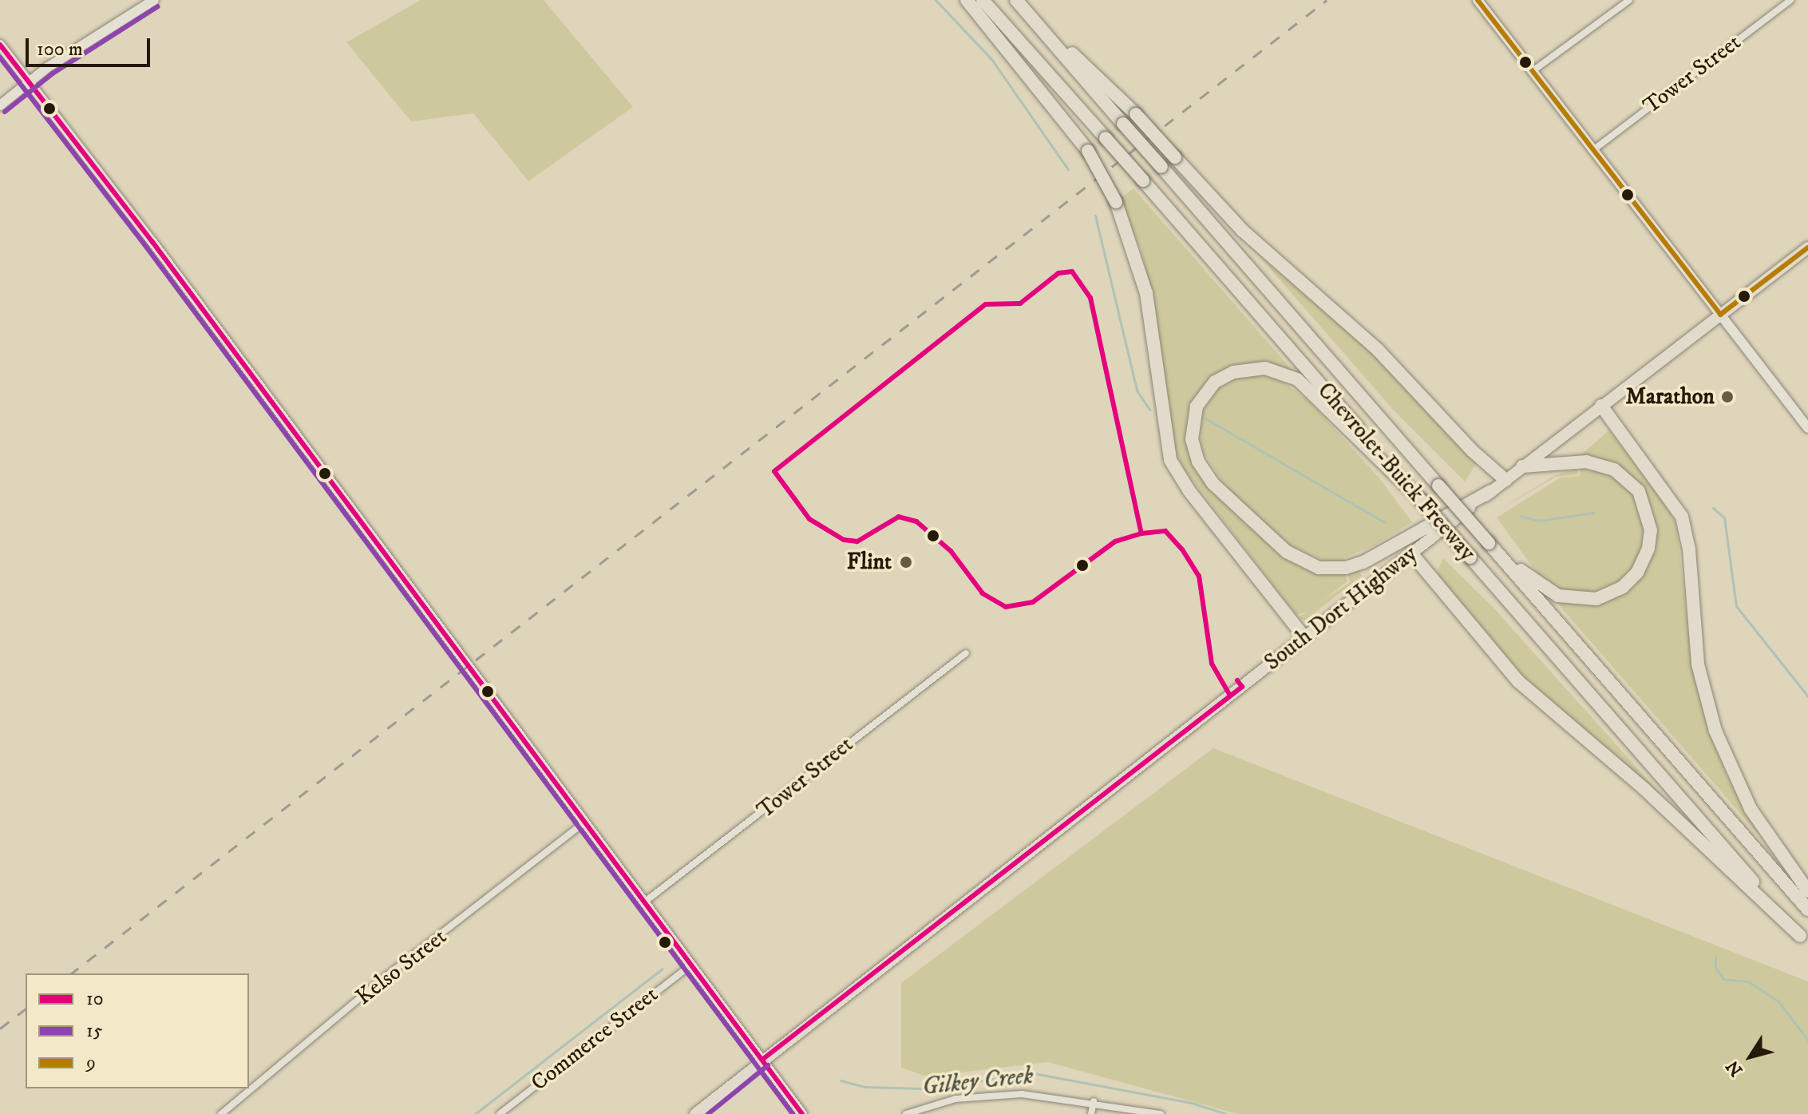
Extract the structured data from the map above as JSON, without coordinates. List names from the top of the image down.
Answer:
{
  "streets": {
    "highway": ["Chevrolet-Buick Freeway"],
    "main road": ["South Dort Highway"],
    "street": ["Tower Street", "Kelso Street", "Commerce Street"]
  },
  "water": ["Gilkey Creek"],
  "places": ["Marathon", "Flint"],
  "lines": ["transit line 9", "transit line 15", "transit line 10"],
  "legend": ["10", "15", "9"],
  "scale_bar": "100 m",
  "north": "bottom left"
}
